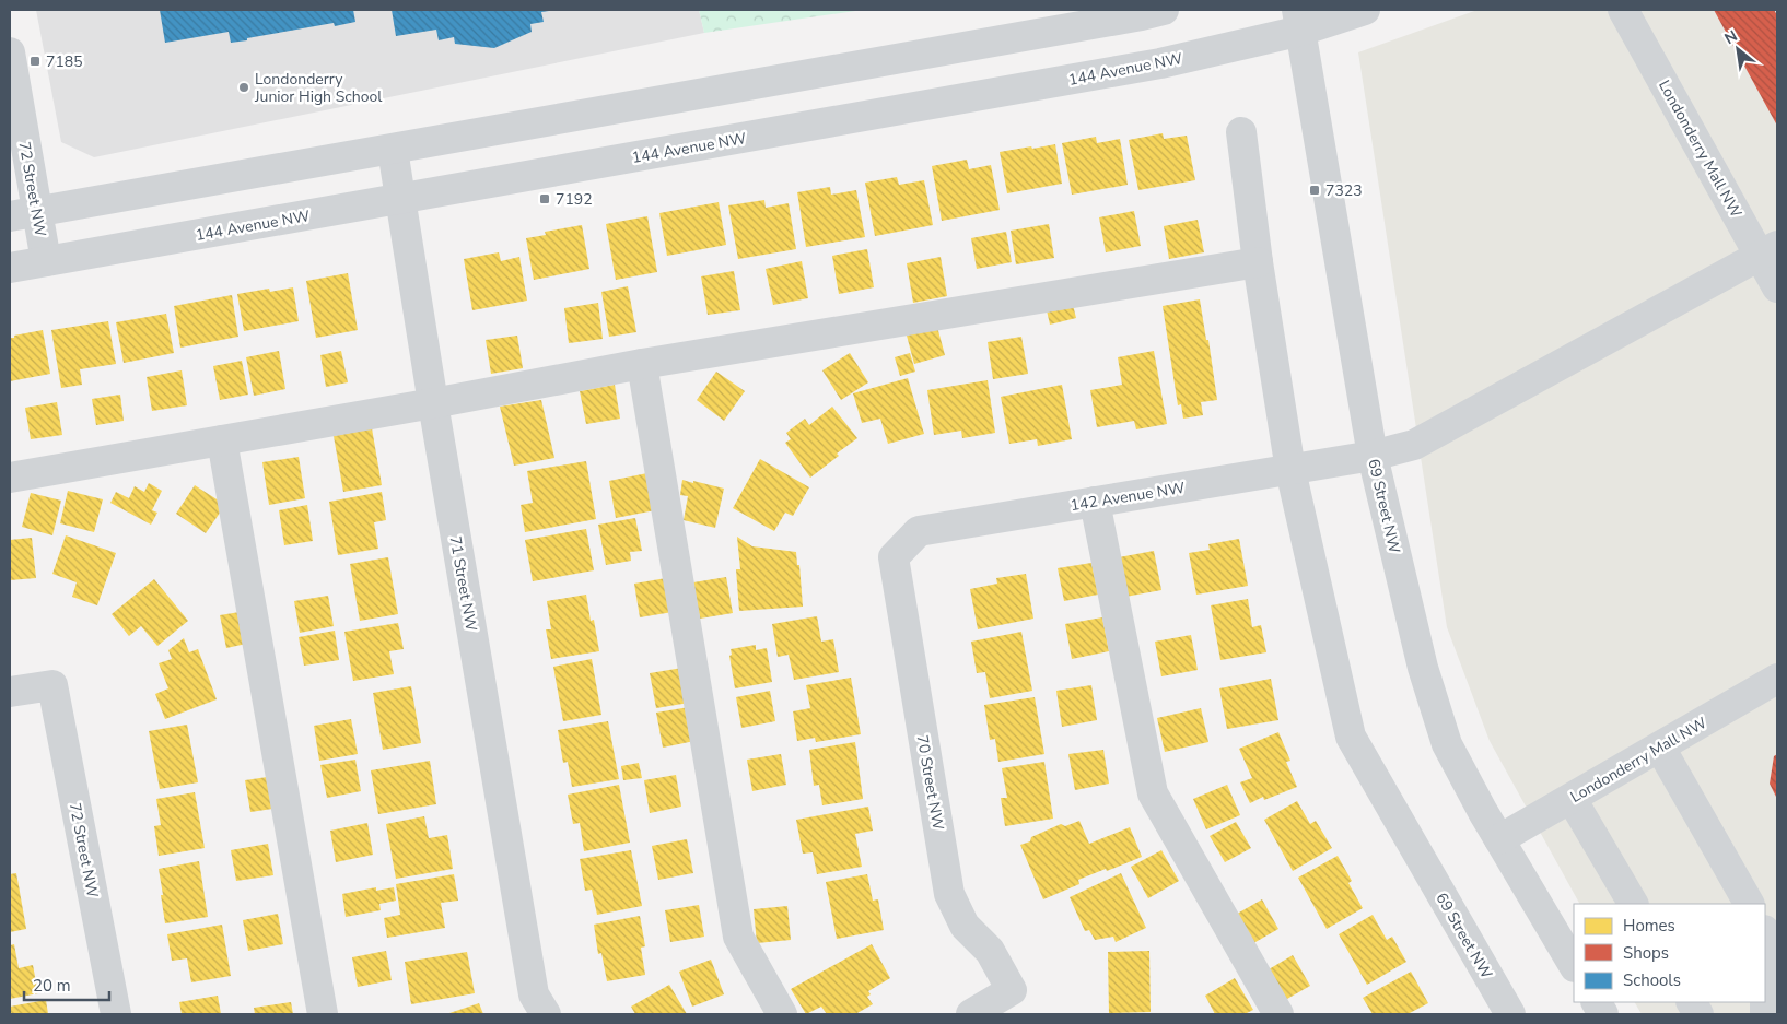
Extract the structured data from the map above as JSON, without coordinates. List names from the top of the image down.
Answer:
{
  "streets": {
    "street": [
      "144 Avenue NW",
      "Londonderry Mall NW",
      "72 Street NW",
      "142 Avenue NW",
      "69 Street NW",
      "71 Street NW",
      "70 Street NW"
    ]
  },
  "crossings": [
    ["144 Avenue NW", "72 Street NW"],
    ["144 Avenue NW", "69 Street NW"],
    ["144 Avenue NW", "71 Street NW"],
    ["Londonderry Mall NW", "142 Avenue NW"],
    ["Londonderry Mall NW", "69 Street NW"],
    ["142 Avenue NW", "69 Street NW"],
    ["142 Avenue NW", "70 Street NW"]
  ],
  "places": {
    "transit": ["7185", "7323", "7192"],
    "other": ["Londonderry Junior High School"]
  },
  "legend": ["Homes", "Shops", "Schools"],
  "scale_bar": "20 m",
  "north": "top left"
}
